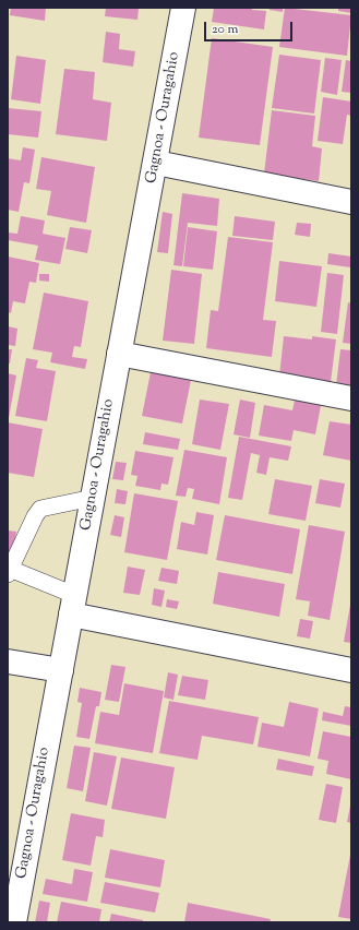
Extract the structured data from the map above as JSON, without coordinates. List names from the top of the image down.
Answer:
{
  "streets": {
    "main road": ["Gagnoa - Ouragahio"]
  },
  "scale_bar": "20 m"
}
